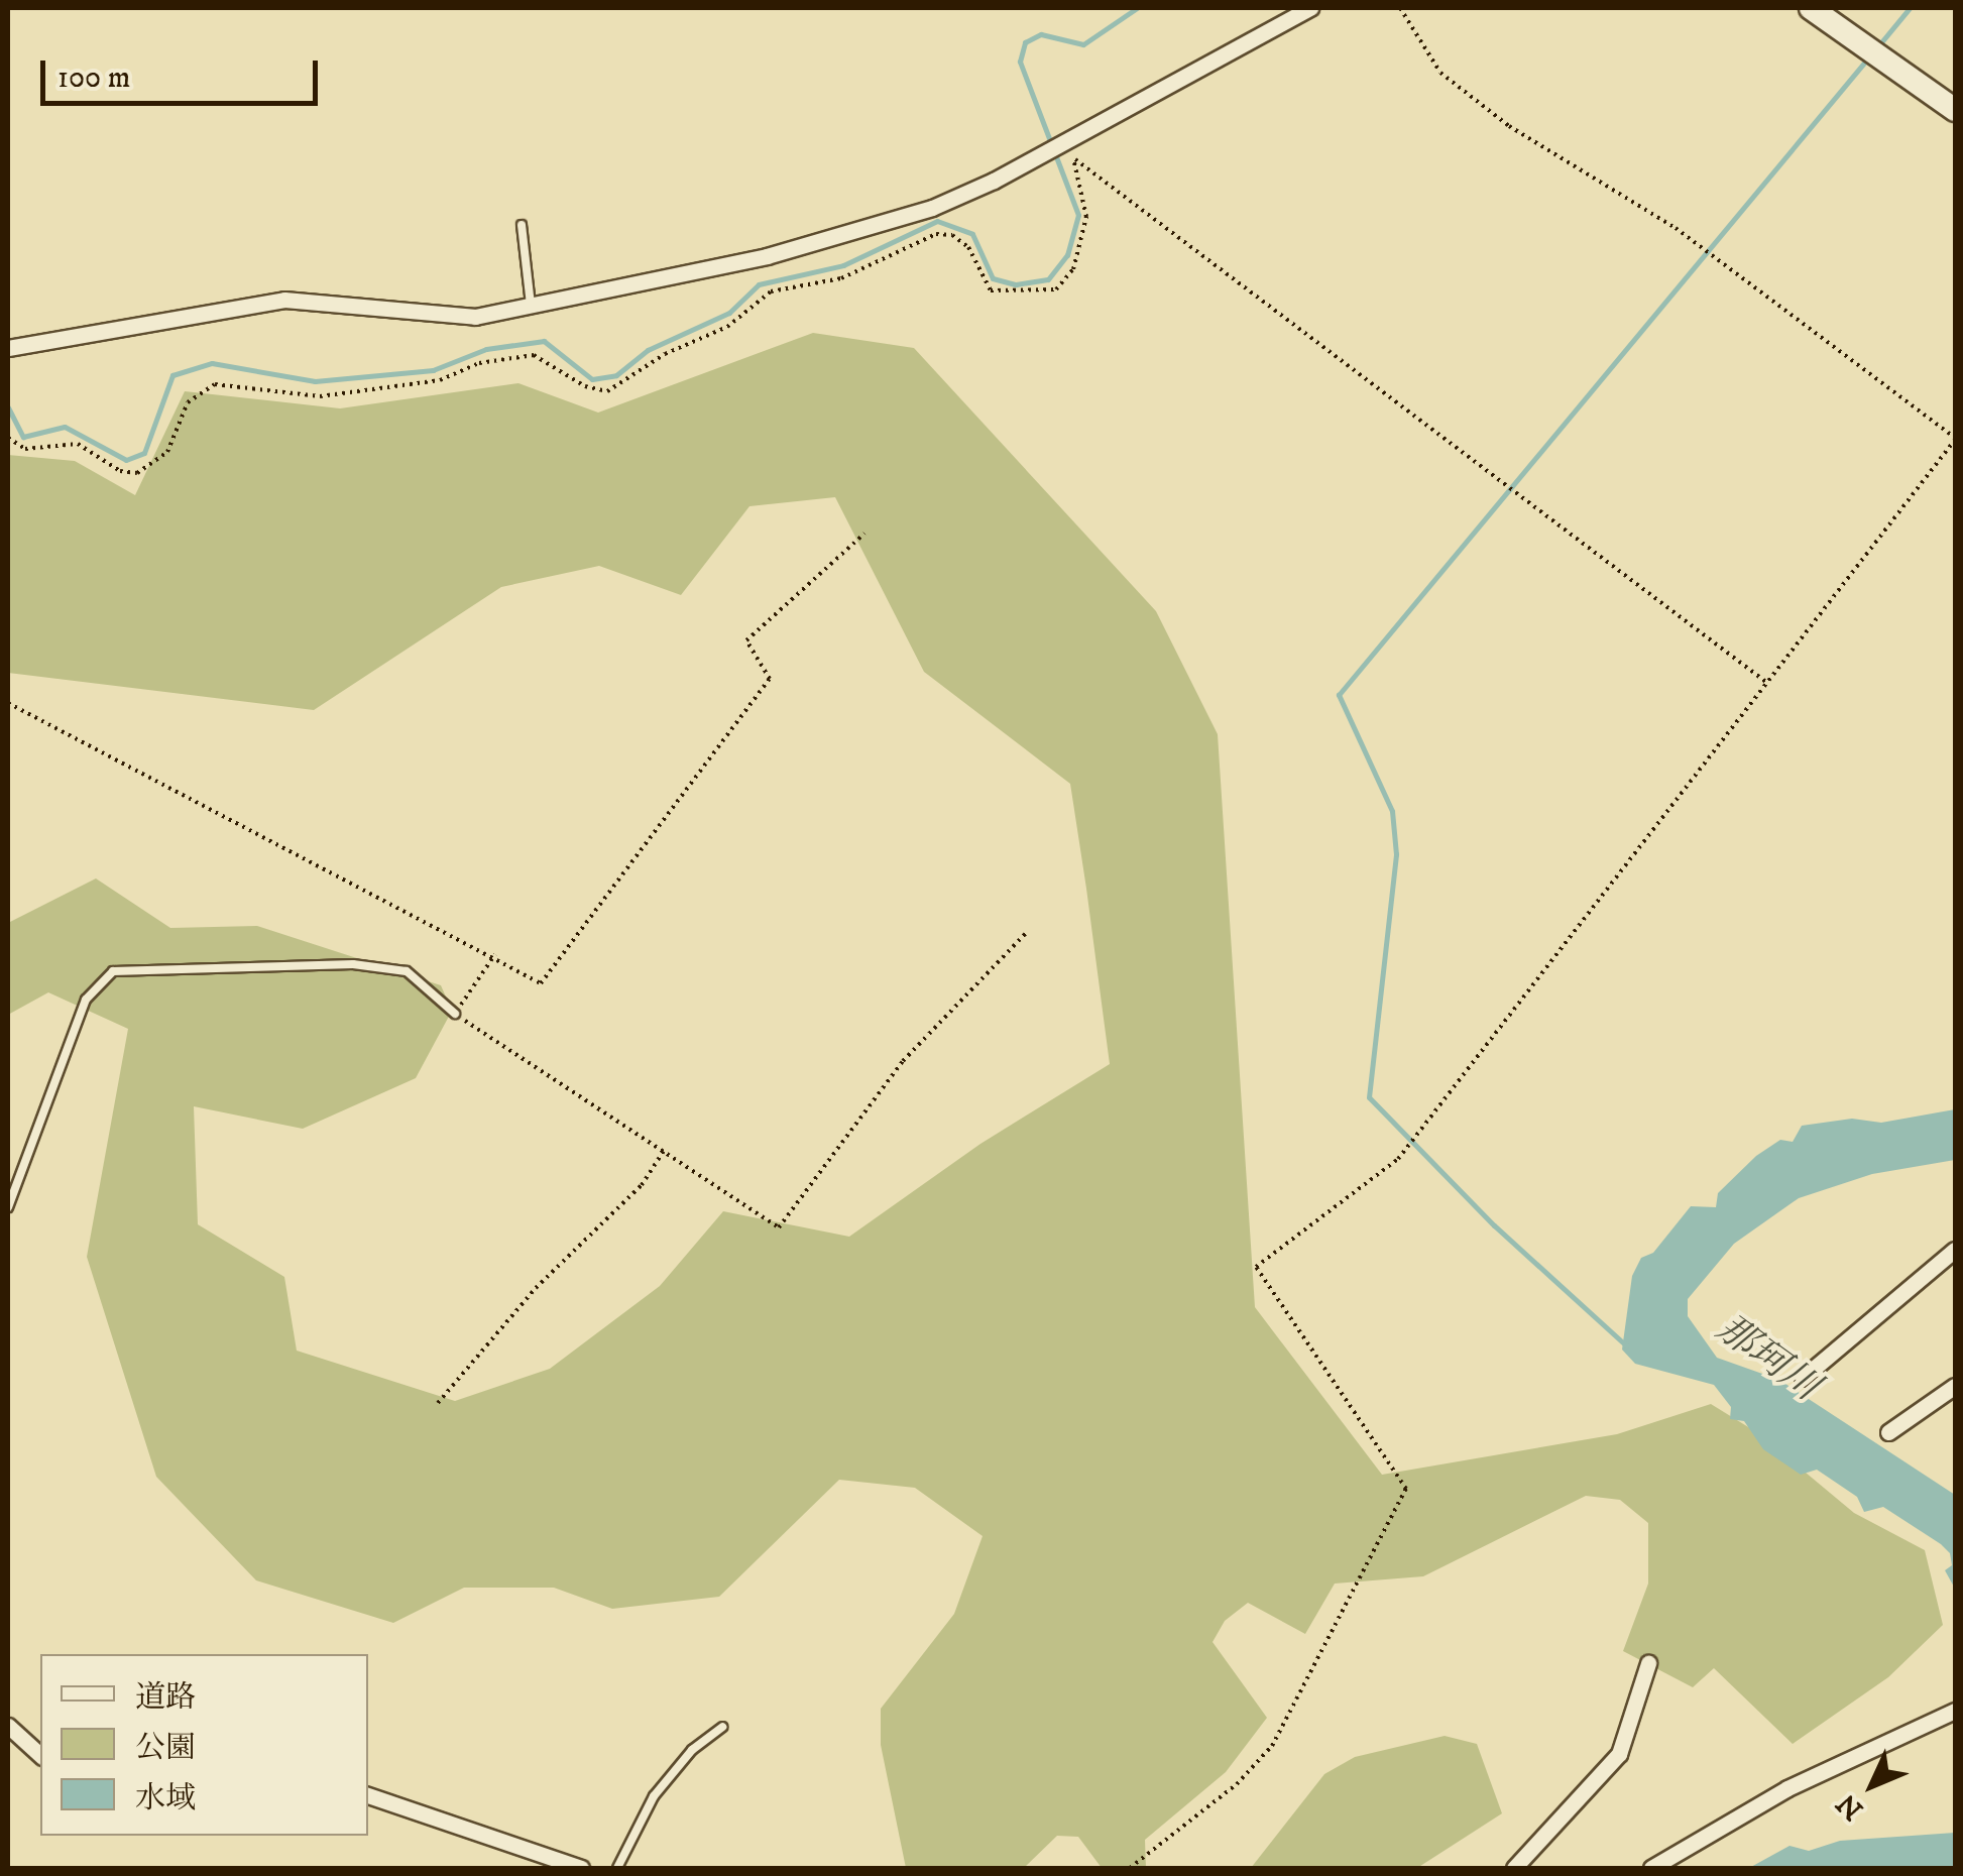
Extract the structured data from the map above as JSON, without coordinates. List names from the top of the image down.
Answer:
{
  "water": ["那珂川"],
  "legend": ["道路", "公園", "水域"],
  "scale_bar": "100 m",
  "north": "bottom left"
}
